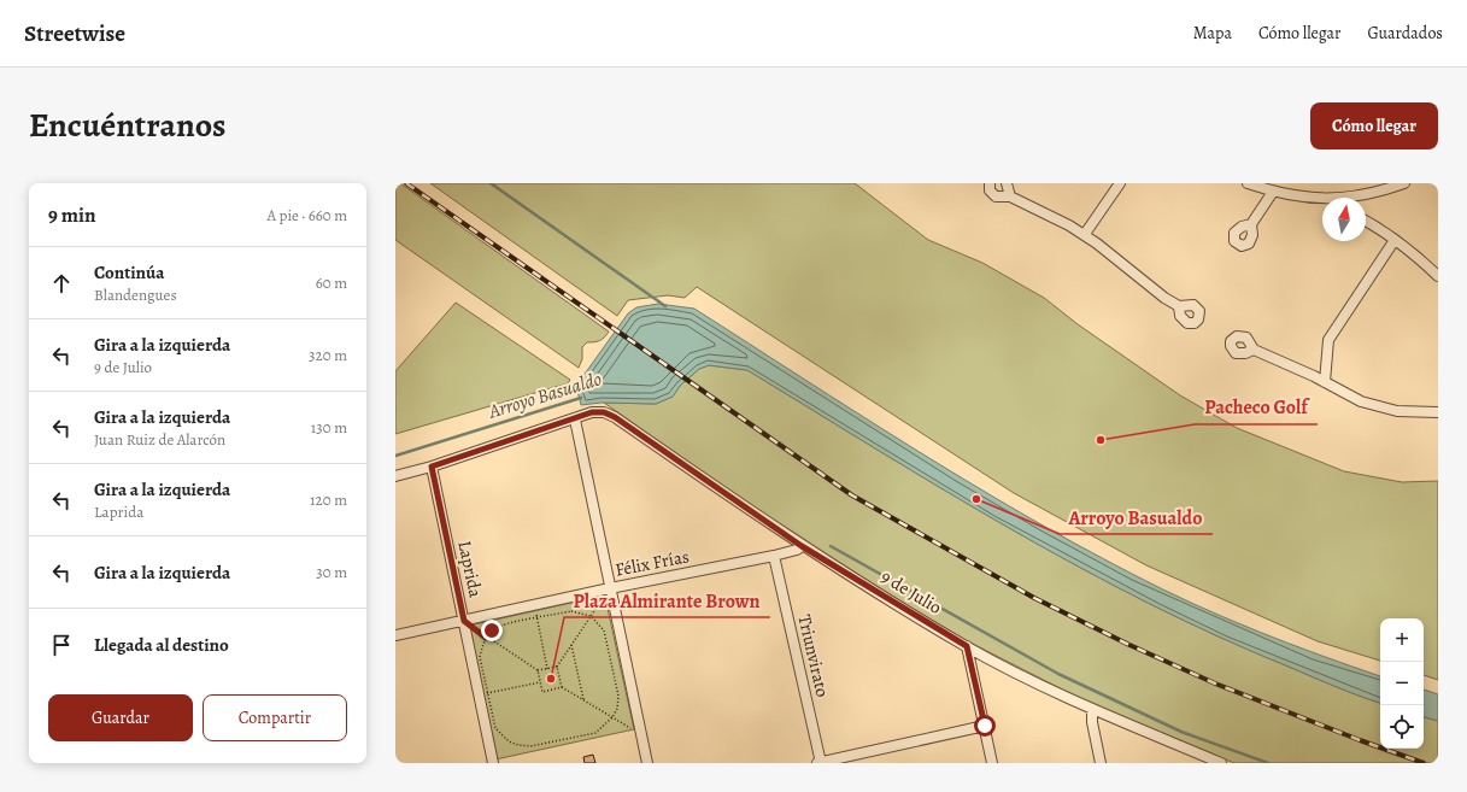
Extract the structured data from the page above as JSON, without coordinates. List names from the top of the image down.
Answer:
{
  "streets": {
    "street": [
      "Félix Frías",
      "Laprida",
      "9 de Julio",
      "Triunvirato"
    ]
  },
  "crossings": [
    ["Félix Frías", "Laprida"],
    ["Félix Frías", "9 de Julio"],
    ["Félix Frías", "Triunvirato"]
  ],
  "water": ["Arroyo Basualdo"],
  "places": ["Pacheco Golf", "Arroyo Basualdo", "Plaza Almirante Brown"],
  "north": "top",
  "page": {
    "header": "Streetwise",
    "nav": ["Mapa", "Cómo llegar", "Guardados"],
    "title": "Encuéntranos",
    "buttons": [
      "Cómo llegar",
      ["Guardar", "Compartir"]
    ],
    "heading": ["9 min", "A pie · 660 m"],
    "list": [
      ["Continúa", "Blandengues", "60 m"],
      ["Gira a la izquierda", "9 de Julio", "320 m"],
      ["Gira a la izquierda", "Juan Ruiz de Alarcón", "130 m"],
      ["Gira a la izquierda", "Laprida", "120 m"],
      ["Gira a la izquierda", "30 m"],
      "Llegada al destino"
    ],
    "map_buttons": ["+", "−"]
  }
}
